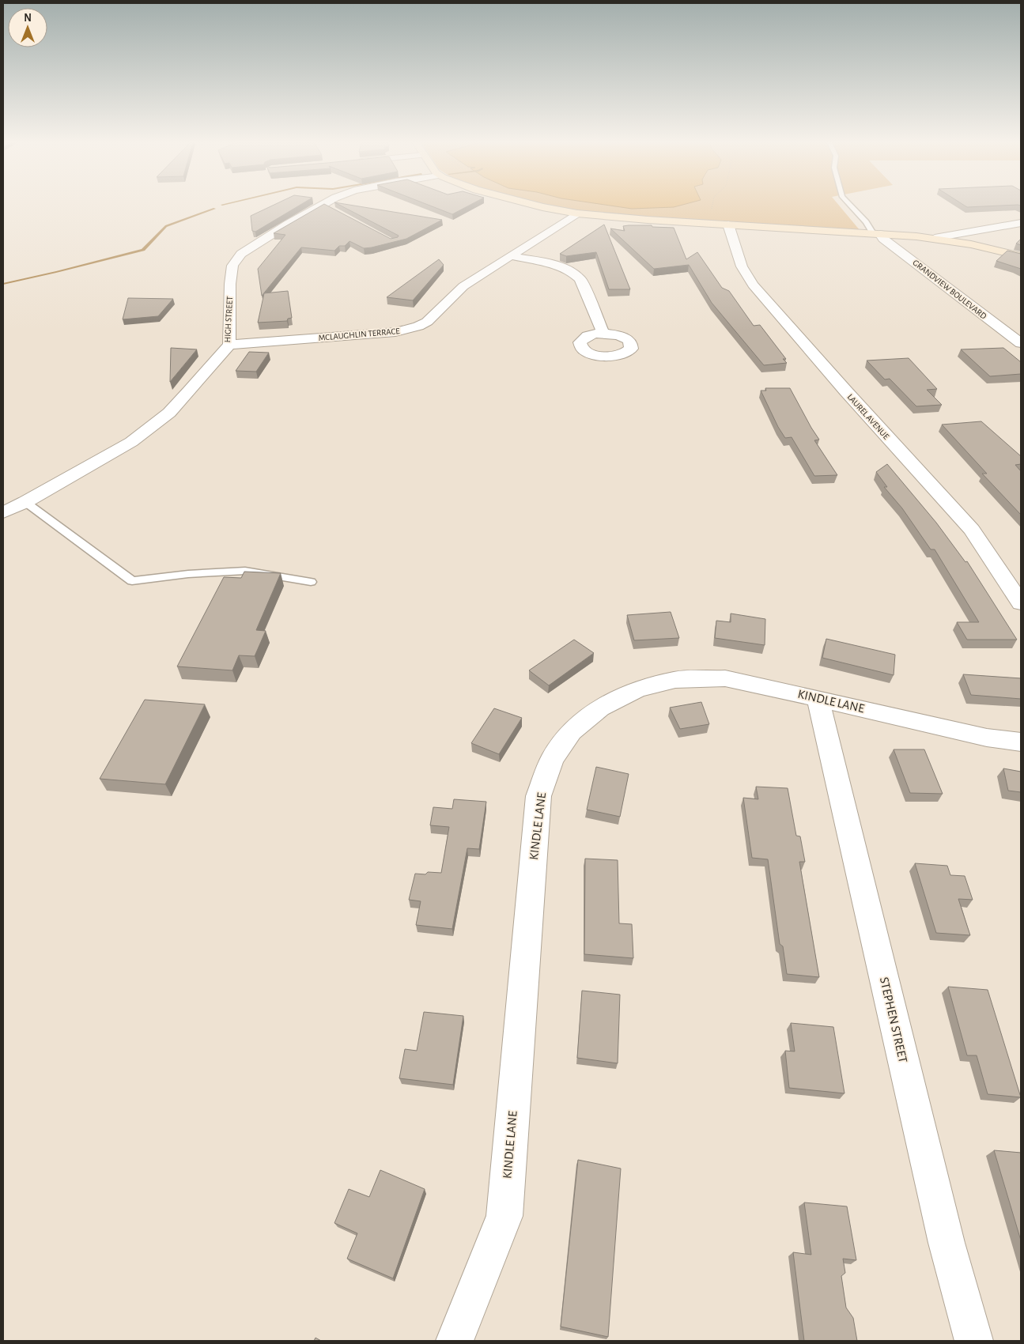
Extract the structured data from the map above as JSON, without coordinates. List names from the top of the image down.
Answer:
{
  "streets": {
    "street": [
      "GRANDVIEW BOULEVARD",
      "HIGH STREET",
      "MCLAUGHLIN TERRACE",
      "LAUREL AVENUE",
      "KINDLE LANE",
      "STEPHEN STREET"
    ]
  },
  "crossings": [
    ["HIGH STREET", "MCLAUGHLIN TERRACE"],
    ["KINDLE LANE", "STEPHEN STREET"]
  ],
  "north": "top"
}
